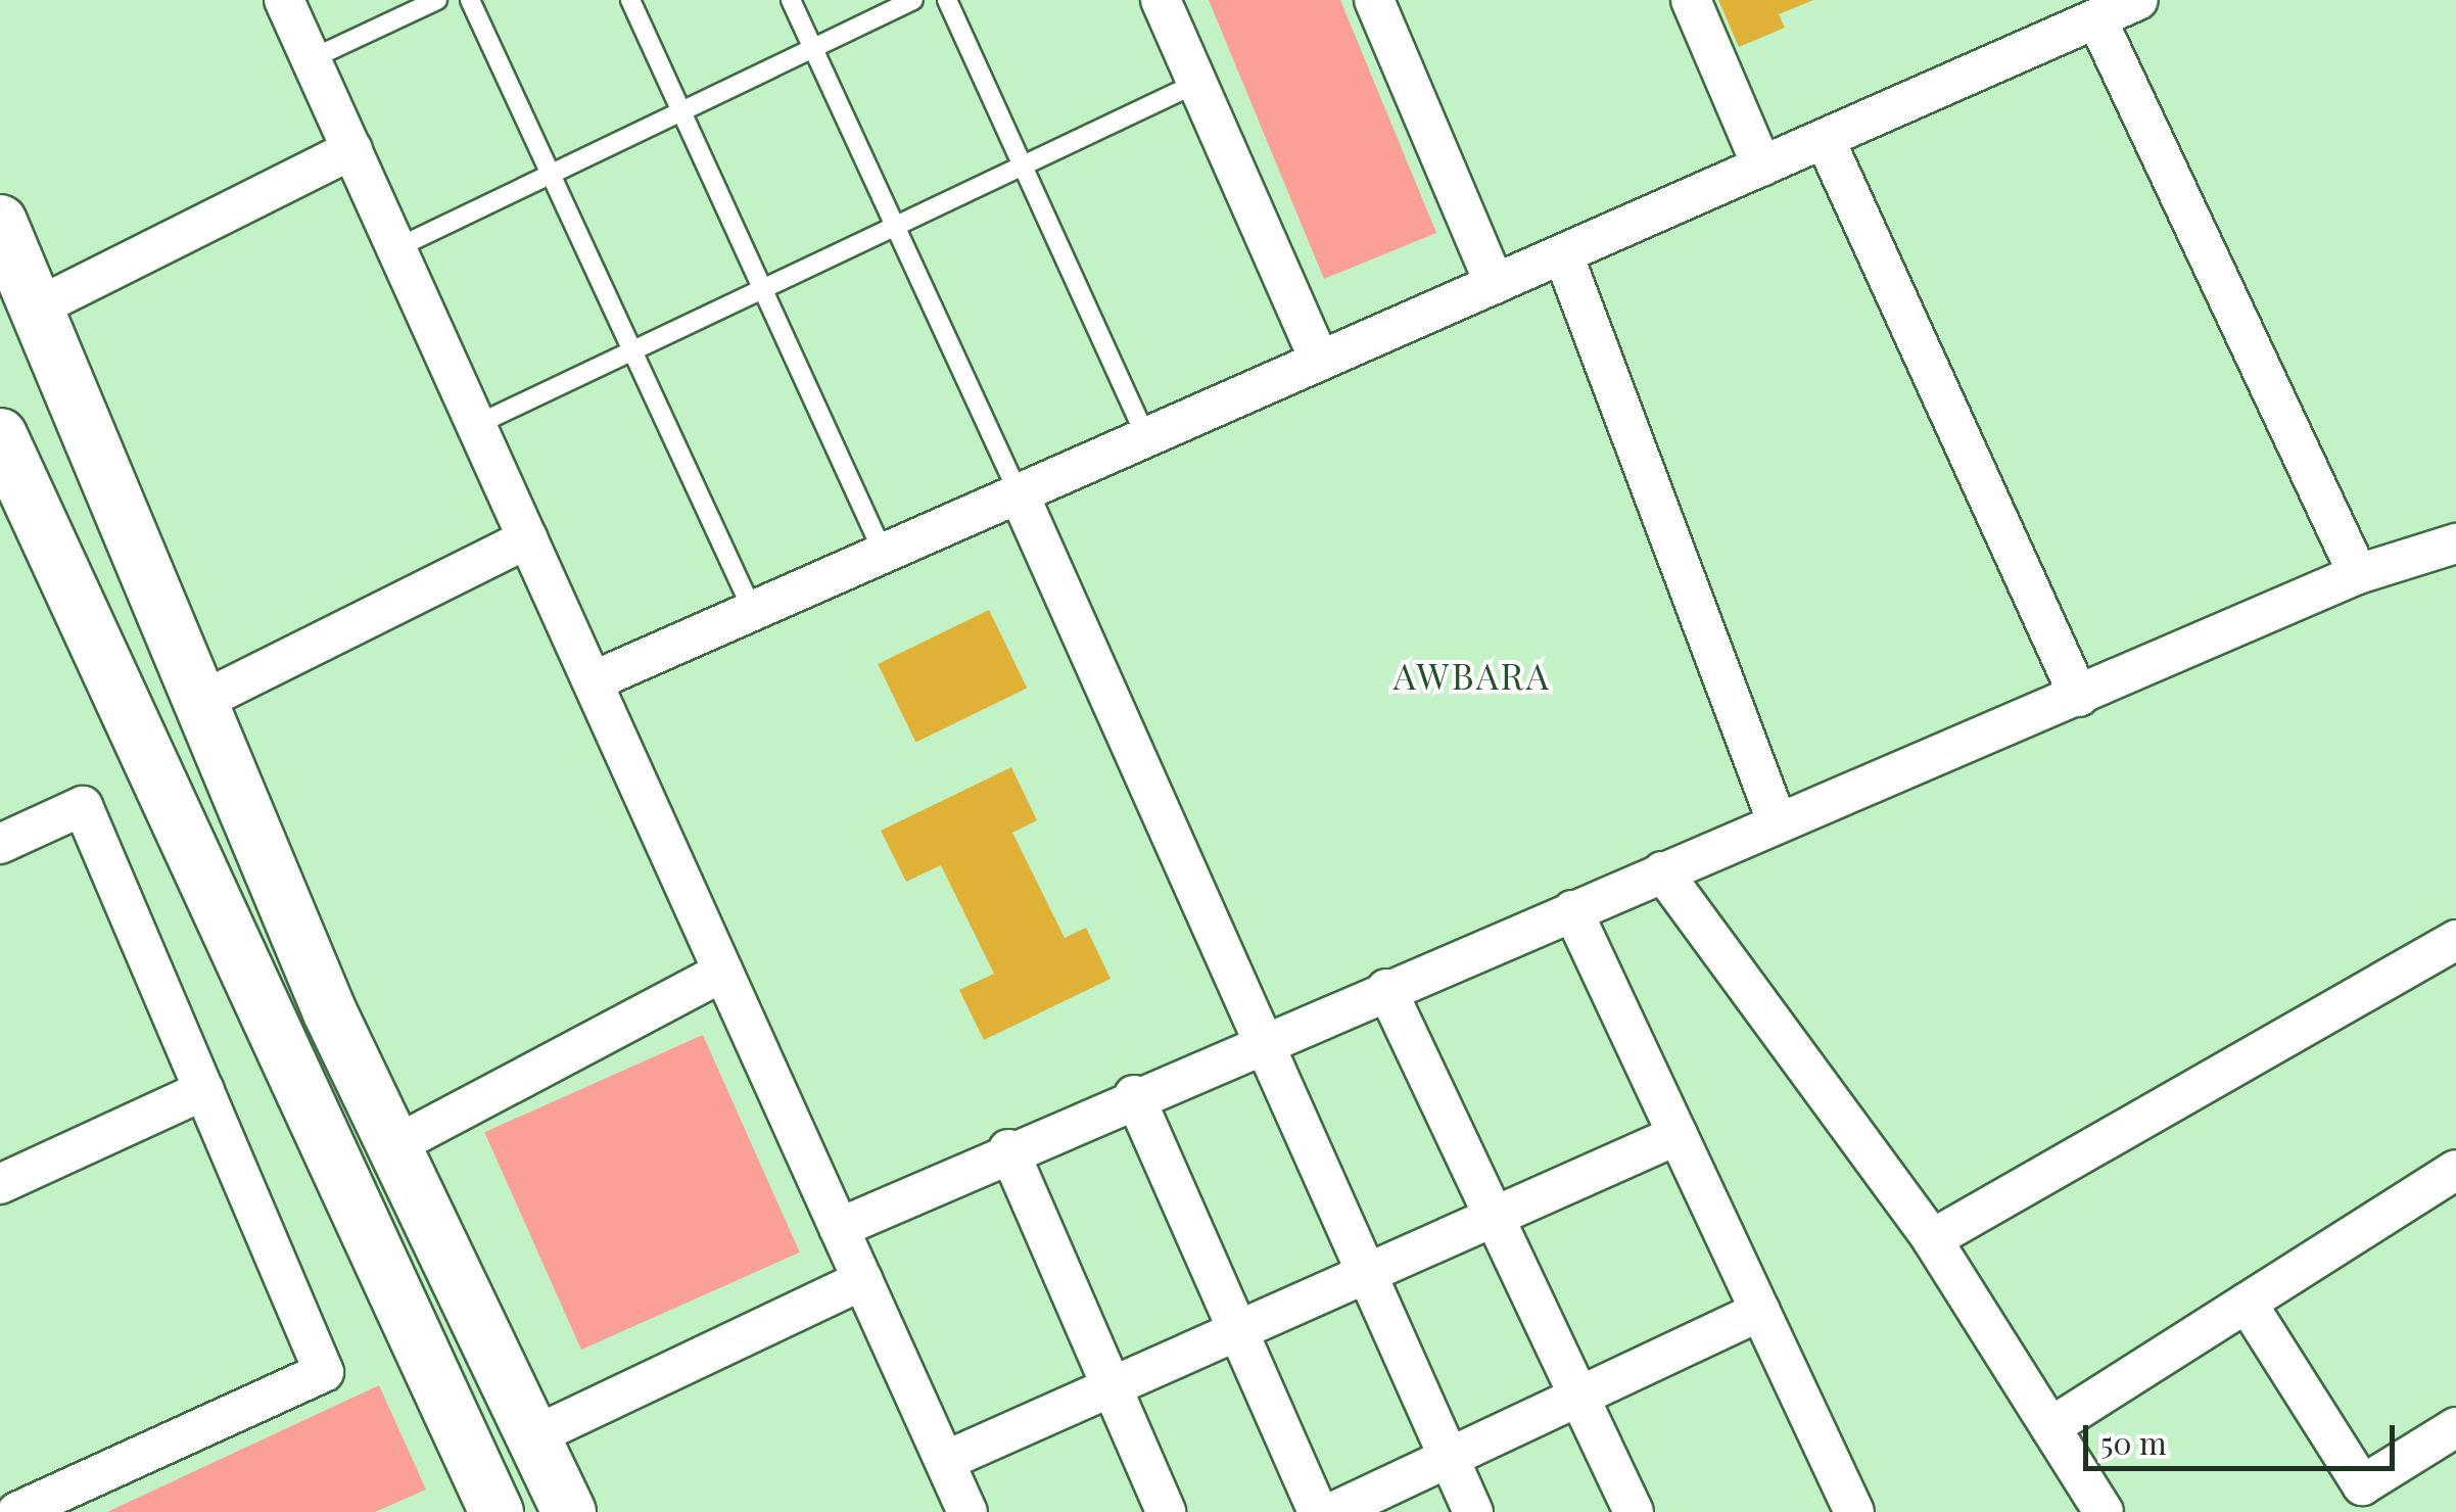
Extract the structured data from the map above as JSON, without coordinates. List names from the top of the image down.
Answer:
{
  "districts": ["AWBARA"],
  "scale_bar": "50 m"
}
